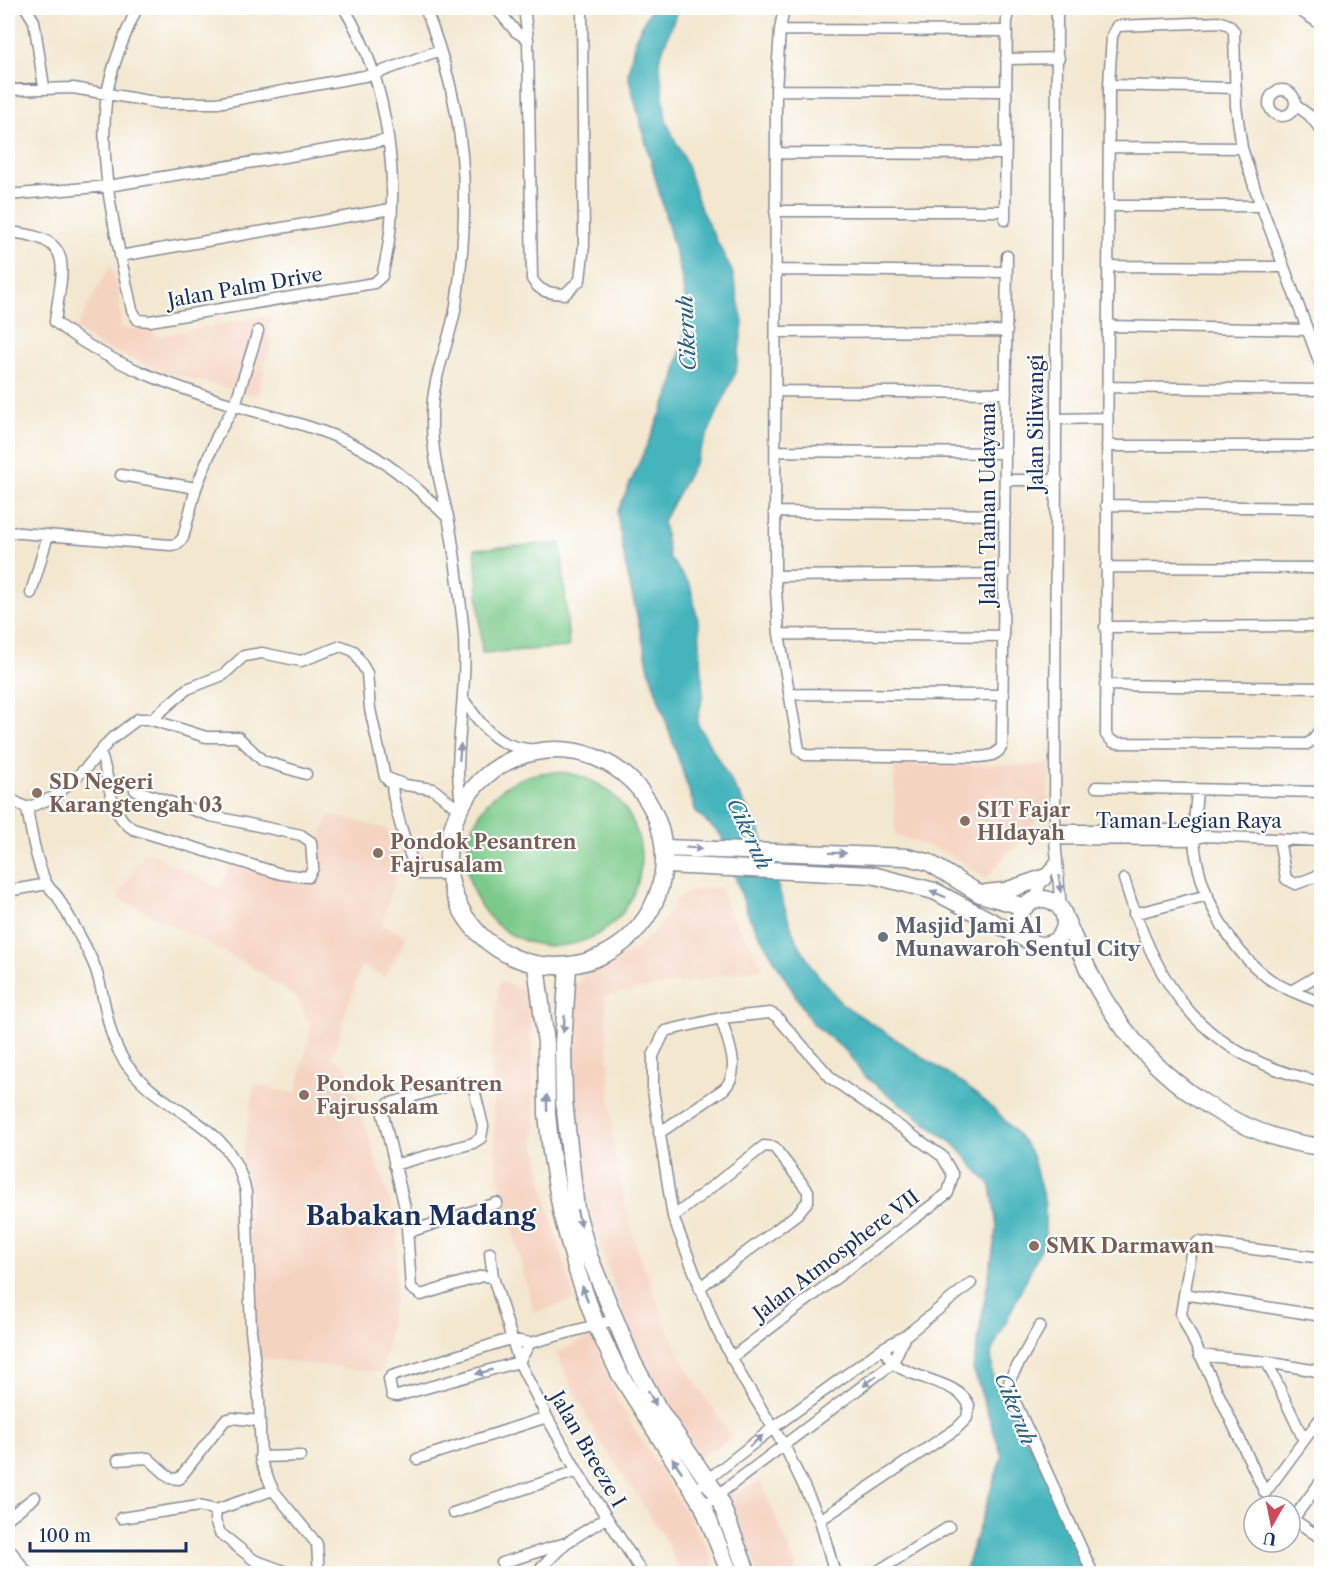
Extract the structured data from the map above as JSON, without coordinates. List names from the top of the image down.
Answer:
{
  "streets": {
    "street": [
      "Jalan Palm Drive",
      "Jalan Siliwangi",
      "Jalan Taman Udayana",
      "Taman Legian Raya",
      "Jalan Atmosphere VII",
      "Jalan Breeze I"
    ]
  },
  "crossings": [
    ["Jalan Siliwangi", "Taman Legian Raya"]
  ],
  "districts": ["Babakan Madang"],
  "water": ["Cikeruh"],
  "places": [
    "SD Negeri Karangtengah 03",
    "SIT Fajar HIdayah",
    "Pondok Pesantren Fajrusalam",
    "Masjid Jami Al Munawaroh Sentul City",
    "Pondok Pesantren Fajrussalam",
    "SMK Darmawan"
  ],
  "scale_bar": "100 m",
  "north": "bottom"
}
